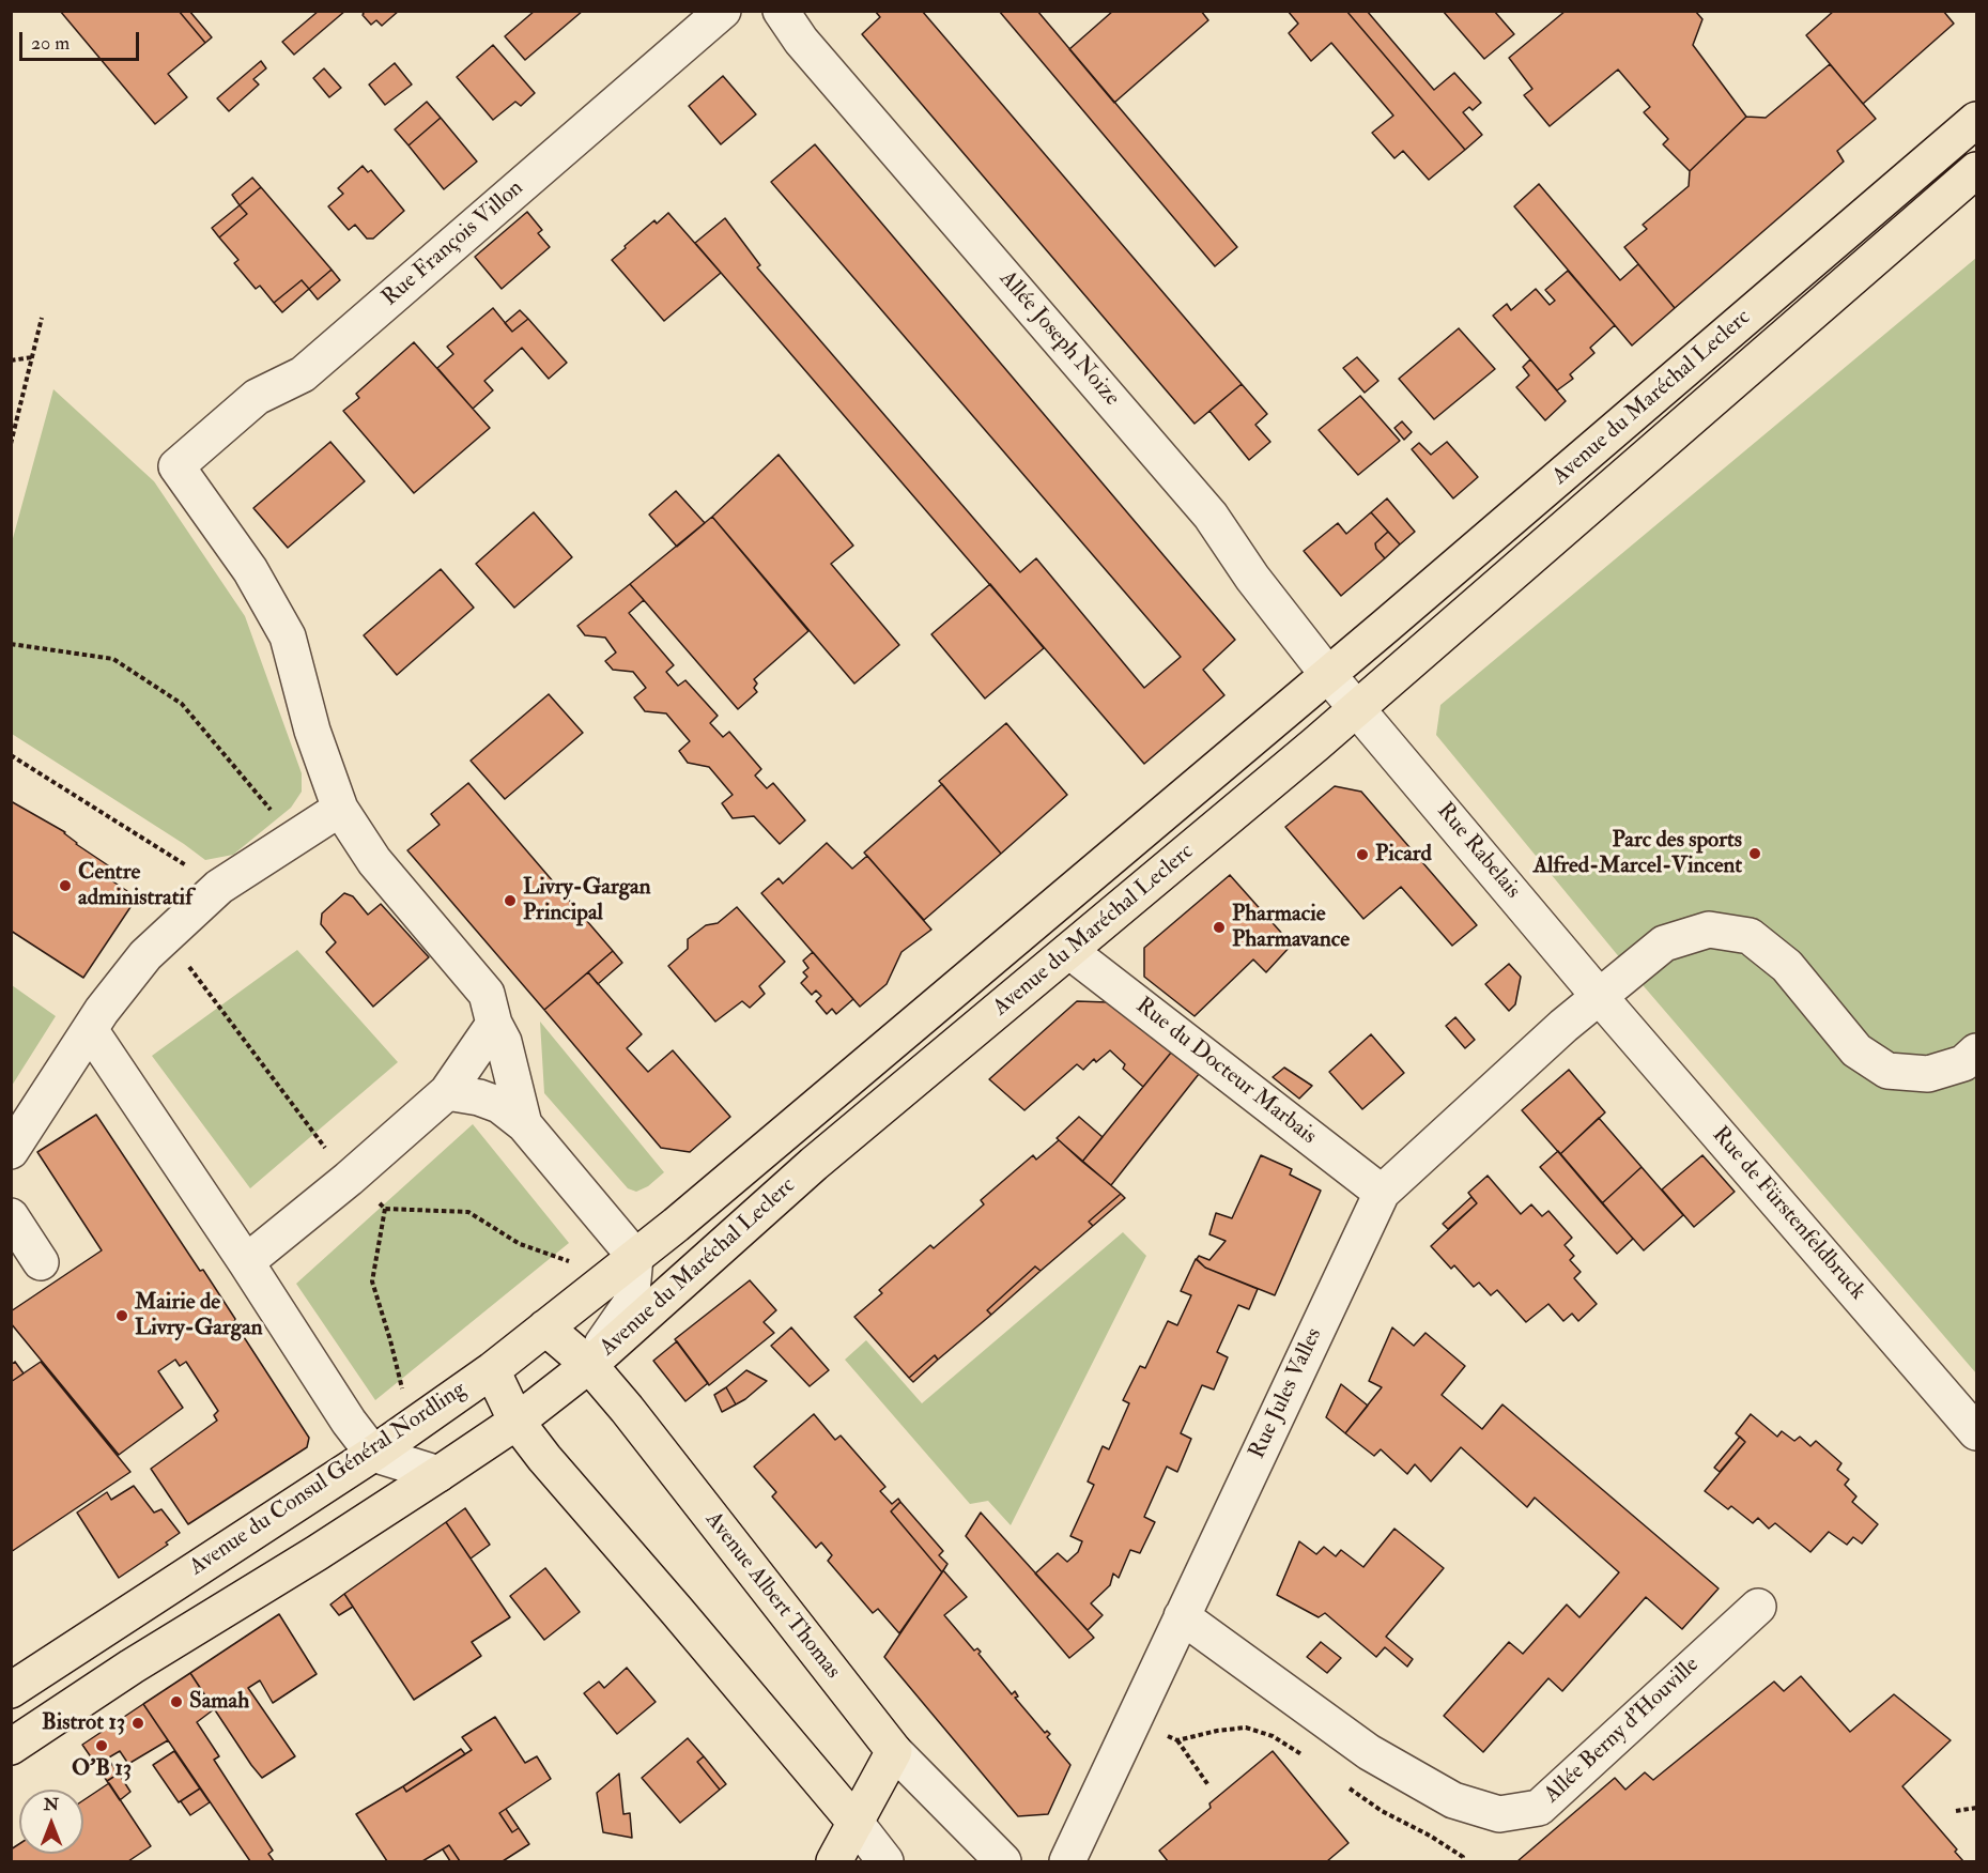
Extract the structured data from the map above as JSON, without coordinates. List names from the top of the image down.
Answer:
{
  "streets": {
    "main road": ["Avenue du Maréchal Leclerc", "Avenue du Consul Général Nordling", "Avenue Albert Thomas"],
    "street": [
      "Rue François Villon",
      "Allée Joseph Noize",
      "Rue Rabelais",
      "Rue du Docteur Marbais",
      "Rue de Fürstenfeldbruck",
      "Rue Jules Valles",
      "Allée Berny d'Houville"
    ]
  },
  "crossings": [
    ["Allée Joseph Noize", "Avenue du Maréchal Leclerc"],
    ["Avenue du Maréchal Leclerc", "Rue Rabelais"],
    ["Avenue du Maréchal Leclerc", "Rue du Docteur Marbais"],
    ["Avenue du Maréchal Leclerc", "Avenue du Consul Général Nordling"],
    ["Avenue du Maréchal Leclerc", "Avenue Albert Thomas"],
    ["Rue Rabelais", "Rue de Fürstenfeldbruck"],
    ["Rue Rabelais", "Rue Jules Valles"],
    ["Rue du Docteur Marbais", "Rue Jules Valles"],
    ["Rue de Fürstenfeldbruck", "Rue Jules Valles"],
    ["Rue Jules Valles", "Allée Berny d'Houville"],
    ["Avenue du Consul Général Nordling", "Avenue Albert Thomas"]
  ],
  "places": [
    "Parc des sports Alfred-Marcel-Vincent",
    "Picard",
    "Centre administratif",
    "Livry-Gargan Principal",
    "Pharmacie Pharmavance",
    "Mairie de Livry-Gargan",
    "Samah",
    "Bistrot 13",
    "O'B 13"
  ],
  "scale_bar": "20 m",
  "north": "top"
}
